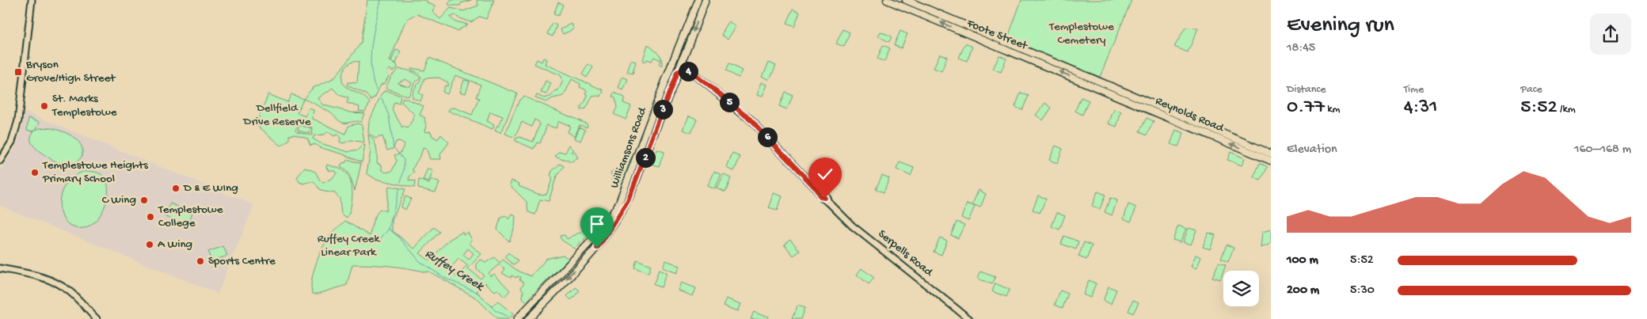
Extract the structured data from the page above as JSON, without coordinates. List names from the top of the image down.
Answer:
{
  "streets": {
    "main road": ["Foote Street", "Reynolds Road", "Williamsons Road"],
    "street": ["Serpells Road"]
  },
  "crossings": [
    ["Foote Street", "Reynolds Road"],
    ["Williamsons Road", "Serpells Road"]
  ],
  "water": ["Ruffey Creek"],
  "parks": ["Templestowe Cemetery", "Dellfield Drive Reserve", "Ruffey Creek Linear Park"],
  "places": {
    "transit": ["Bryson Grove/High Street"],
    "other": [
      "St. Marks Templestowe",
      "Templestowe Heights Primary School",
      "D & E WIng",
      "C Wing",
      "Templestowe College",
      "A Wing",
      "Sports Centre"
    ]
  },
  "page": {
    "heading": ["Evening run", "18:45"],
    "pins": [
      "4",
      "5",
      "3",
      "6",
      "2"
    ],
    "stats": [
      ["Distance", "0.77 km"],
      ["Time", "4:31"],
      ["Pace", "5:52 /km"]
    ],
    "chart": ["Elevation", "160–168 m"],
    "list": [
      {
        "name": "100 m",
        "note": "5:52"
      },
      {
        "name": "200 m",
        "note": "5:30"
      }
    ]
  }
}
